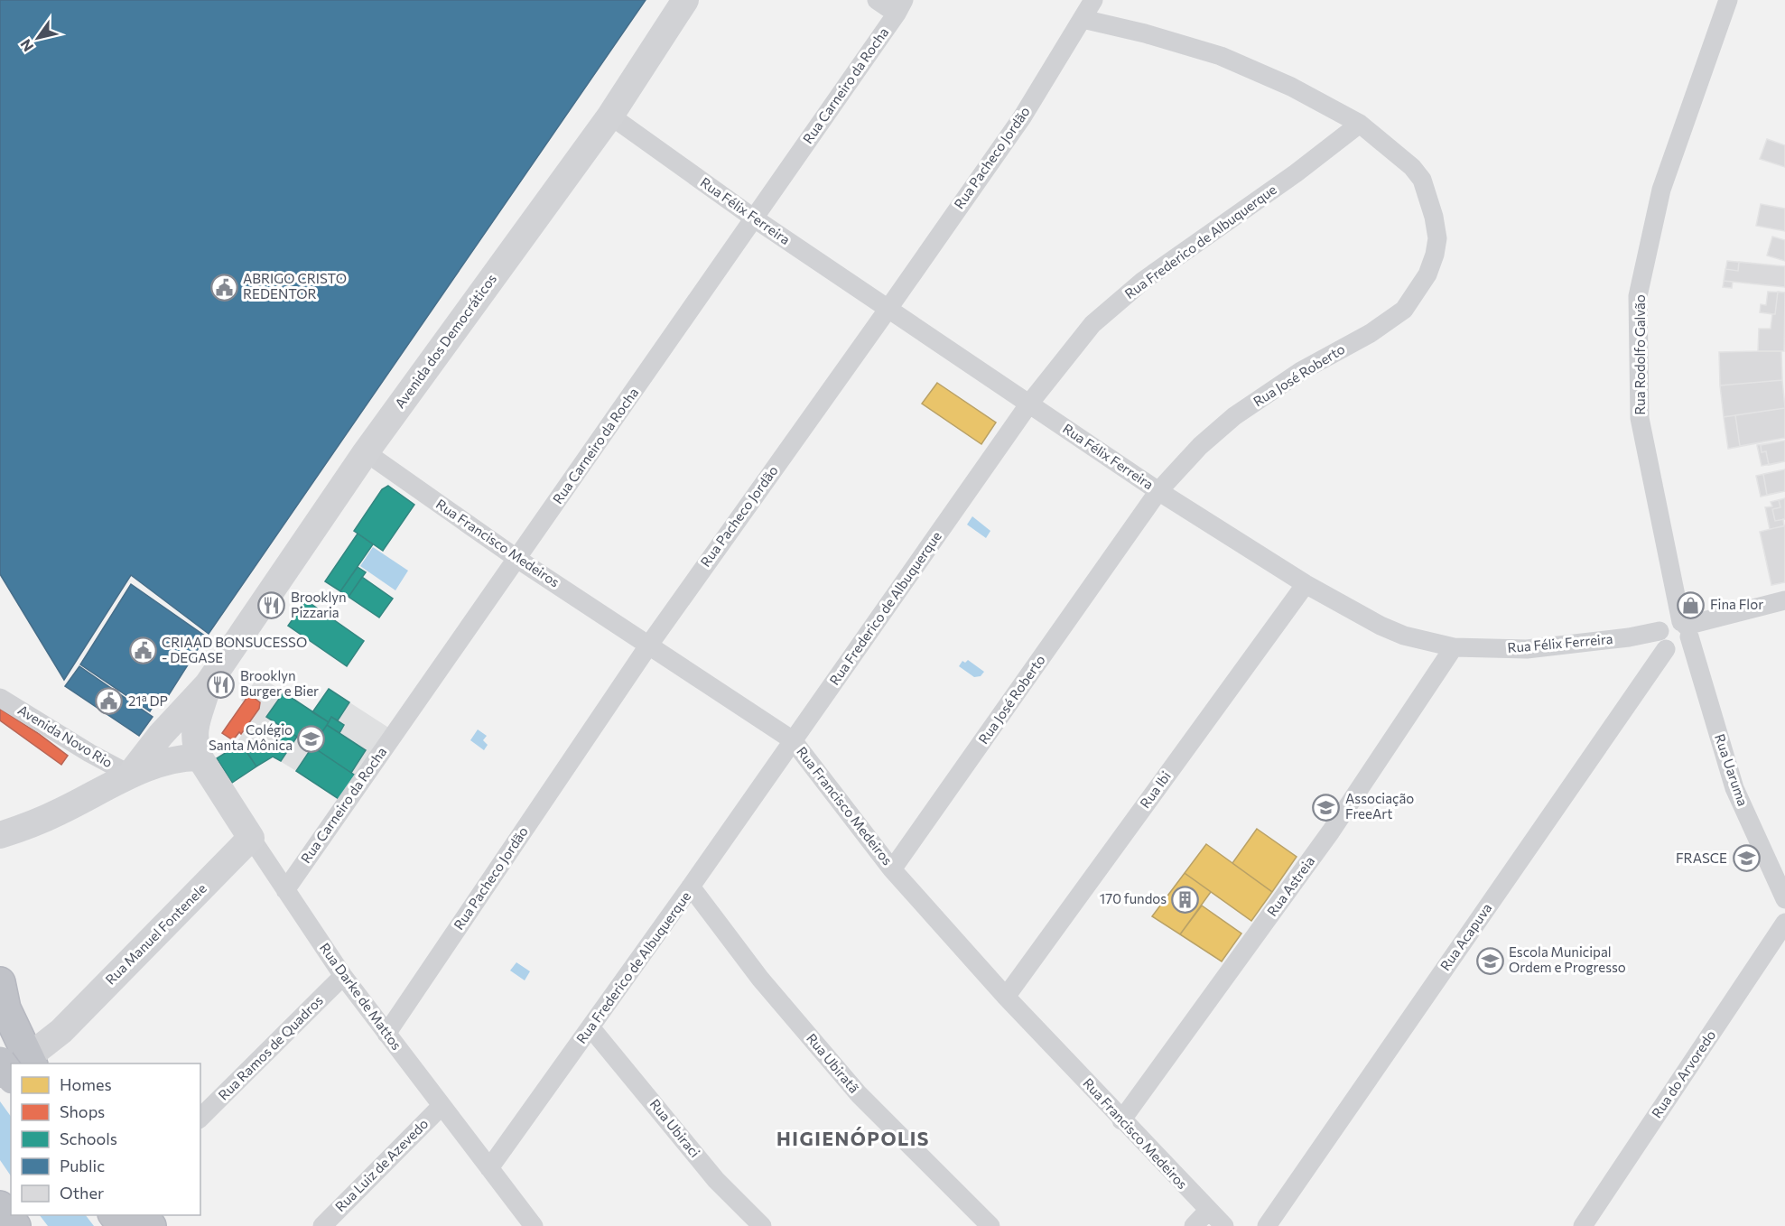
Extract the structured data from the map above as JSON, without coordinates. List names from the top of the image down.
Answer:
{
  "streets": {
    "street": [
      "Rua Carneiro da Rocha",
      "Rua Pacheco Jordão",
      "Rua Félix Ferreira",
      "Rua Frederico de Albuquerque",
      "Avenida dos Democráticos",
      "Rua Rodolfo Galvão",
      "Rua José Roberto",
      "Rua Francisco Medeiros",
      "Avenida Novo Rio",
      "Rua Uaruma",
      "Rua Ibi",
      "Rua Astreia",
      "Rua Manuel Fontenele",
      "Rua Acapuva",
      "Rua Darke de Mattos",
      "Rua Ramos de Quadros",
      "Rua Ubiratã",
      "Rua do Arvoredo",
      "Rua Ubiraci",
      "Rua Luiz de Azevedo"
    ]
  },
  "crossings": [
    ["Rua Carneiro da Rocha", "Rua Félix Ferreira"],
    ["Rua Carneiro da Rocha", "Rua Francisco Medeiros"],
    ["Rua Carneiro da Rocha", "Rua Darke de Mattos"],
    ["Rua Pacheco Jordão", "Rua Félix Ferreira"],
    ["Rua Pacheco Jordão", "Rua José Roberto"],
    ["Rua Pacheco Jordão", "Rua Francisco Medeiros"],
    ["Rua Pacheco Jordão", "Rua Darke de Mattos"],
    ["Rua Félix Ferreira", "Rua Frederico de Albuquerque"],
    ["Rua Félix Ferreira", "Avenida dos Democráticos"],
    ["Rua Félix Ferreira", "Rua Rodolfo Galvão"],
    ["Rua Félix Ferreira", "Rua José Roberto"],
    ["Rua Félix Ferreira", "Rua Uaruma"],
    ["Rua Félix Ferreira", "Rua Ibi"],
    ["Rua Félix Ferreira", "Rua Astreia"],
    ["Rua Félix Ferreira", "Rua Acapuva"],
    ["Rua Frederico de Albuquerque", "Rua José Roberto"],
    ["Rua Frederico de Albuquerque", "Rua Francisco Medeiros"],
    ["Rua Frederico de Albuquerque", "Rua Darke de Mattos"],
    ["Rua Frederico de Albuquerque", "Rua Ubiratã"],
    ["Rua Frederico de Albuquerque", "Rua Ubiraci"],
    ["Avenida dos Democráticos", "Rua Francisco Medeiros"],
    ["Avenida dos Democráticos", "Avenida Novo Rio"],
    ["Avenida dos Democráticos", "Rua Darke de Mattos"],
    ["Rua Rodolfo Galvão", "Rua Uaruma"],
    ["Rua Rodolfo Galvão", "Rua Acapuva"],
    ["Rua José Roberto", "Rua Francisco Medeiros"],
    ["Rua Francisco Medeiros", "Rua Ibi"],
    ["Rua Francisco Medeiros", "Rua Astreia"],
    ["Rua Uaruma", "Rua Acapuva"],
    ["Rua Manuel Fontenele", "Rua Darke de Mattos"],
    ["Rua Darke de Mattos", "Rua Ramos de Quadros"],
    ["Rua Darke de Mattos", "Rua Luiz de Azevedo"]
  ],
  "districts": ["HIGIENÓPOLIS"],
  "places": {
    "public building": ["ABRIGO CRISTO REDENTOR", "CRIAAD BONSUCESSO - DEGASE", "21ª DP"],
    "shop": ["Fina Flor"],
    "restaurant": ["Brooklyn Pizzaria", "Brooklyn Burger e Bier"],
    "school or university": [
      "Colégio Santa Mônica",
      "Associação FreeArt",
      "FRASCE",
      "Escola Municipal Ordem e Progresso"
    ],
    "building": ["170 fundos"]
  },
  "legend": [
    "Homes",
    "Shops",
    "Schools",
    "Public",
    "Other"
  ],
  "north": "bottom left"
}
